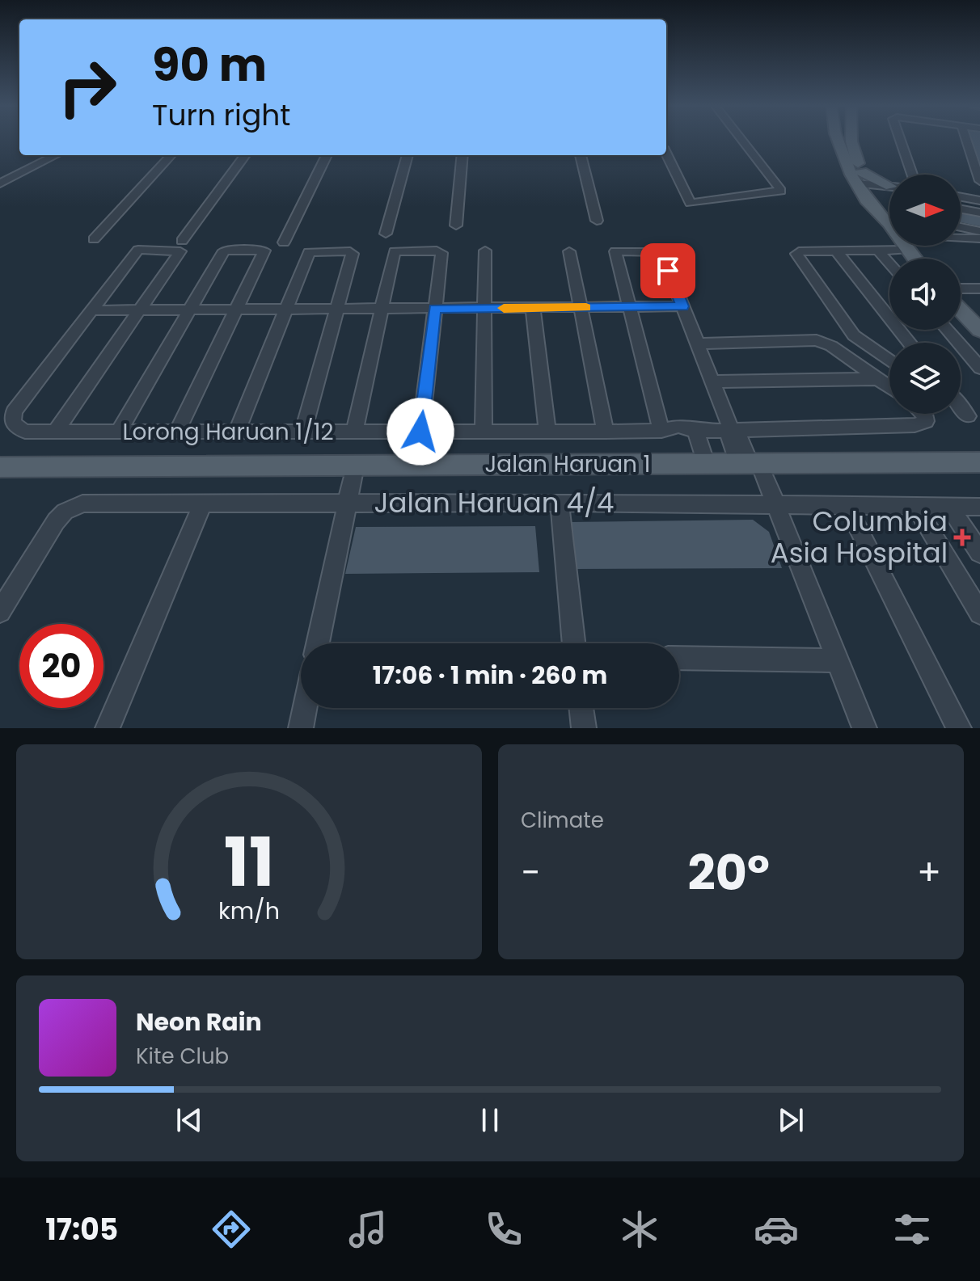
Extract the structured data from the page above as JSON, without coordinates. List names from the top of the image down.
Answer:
{
  "streets": {
    "main road": ["Jalan Haruan 1"],
    "street": ["Lorong Haruan 1/12", "Jalan Haruan 4/4"]
  },
  "places": {
    "health": ["Columbia Asia Hospital"]
  },
  "north": "right",
  "page": {
    "turn": ["90 m", "Turn right"],
    "limit": "20",
    "trip": "17:06 · 1 min · 260 m",
    "tile": "Climate",
    "heat": ["−", "20°", "+"],
    "song": ["Neon Rain", "Kite Club"],
    "tabs": "17:05",
    "gauge": ["11", "km/h"]
  }
}
